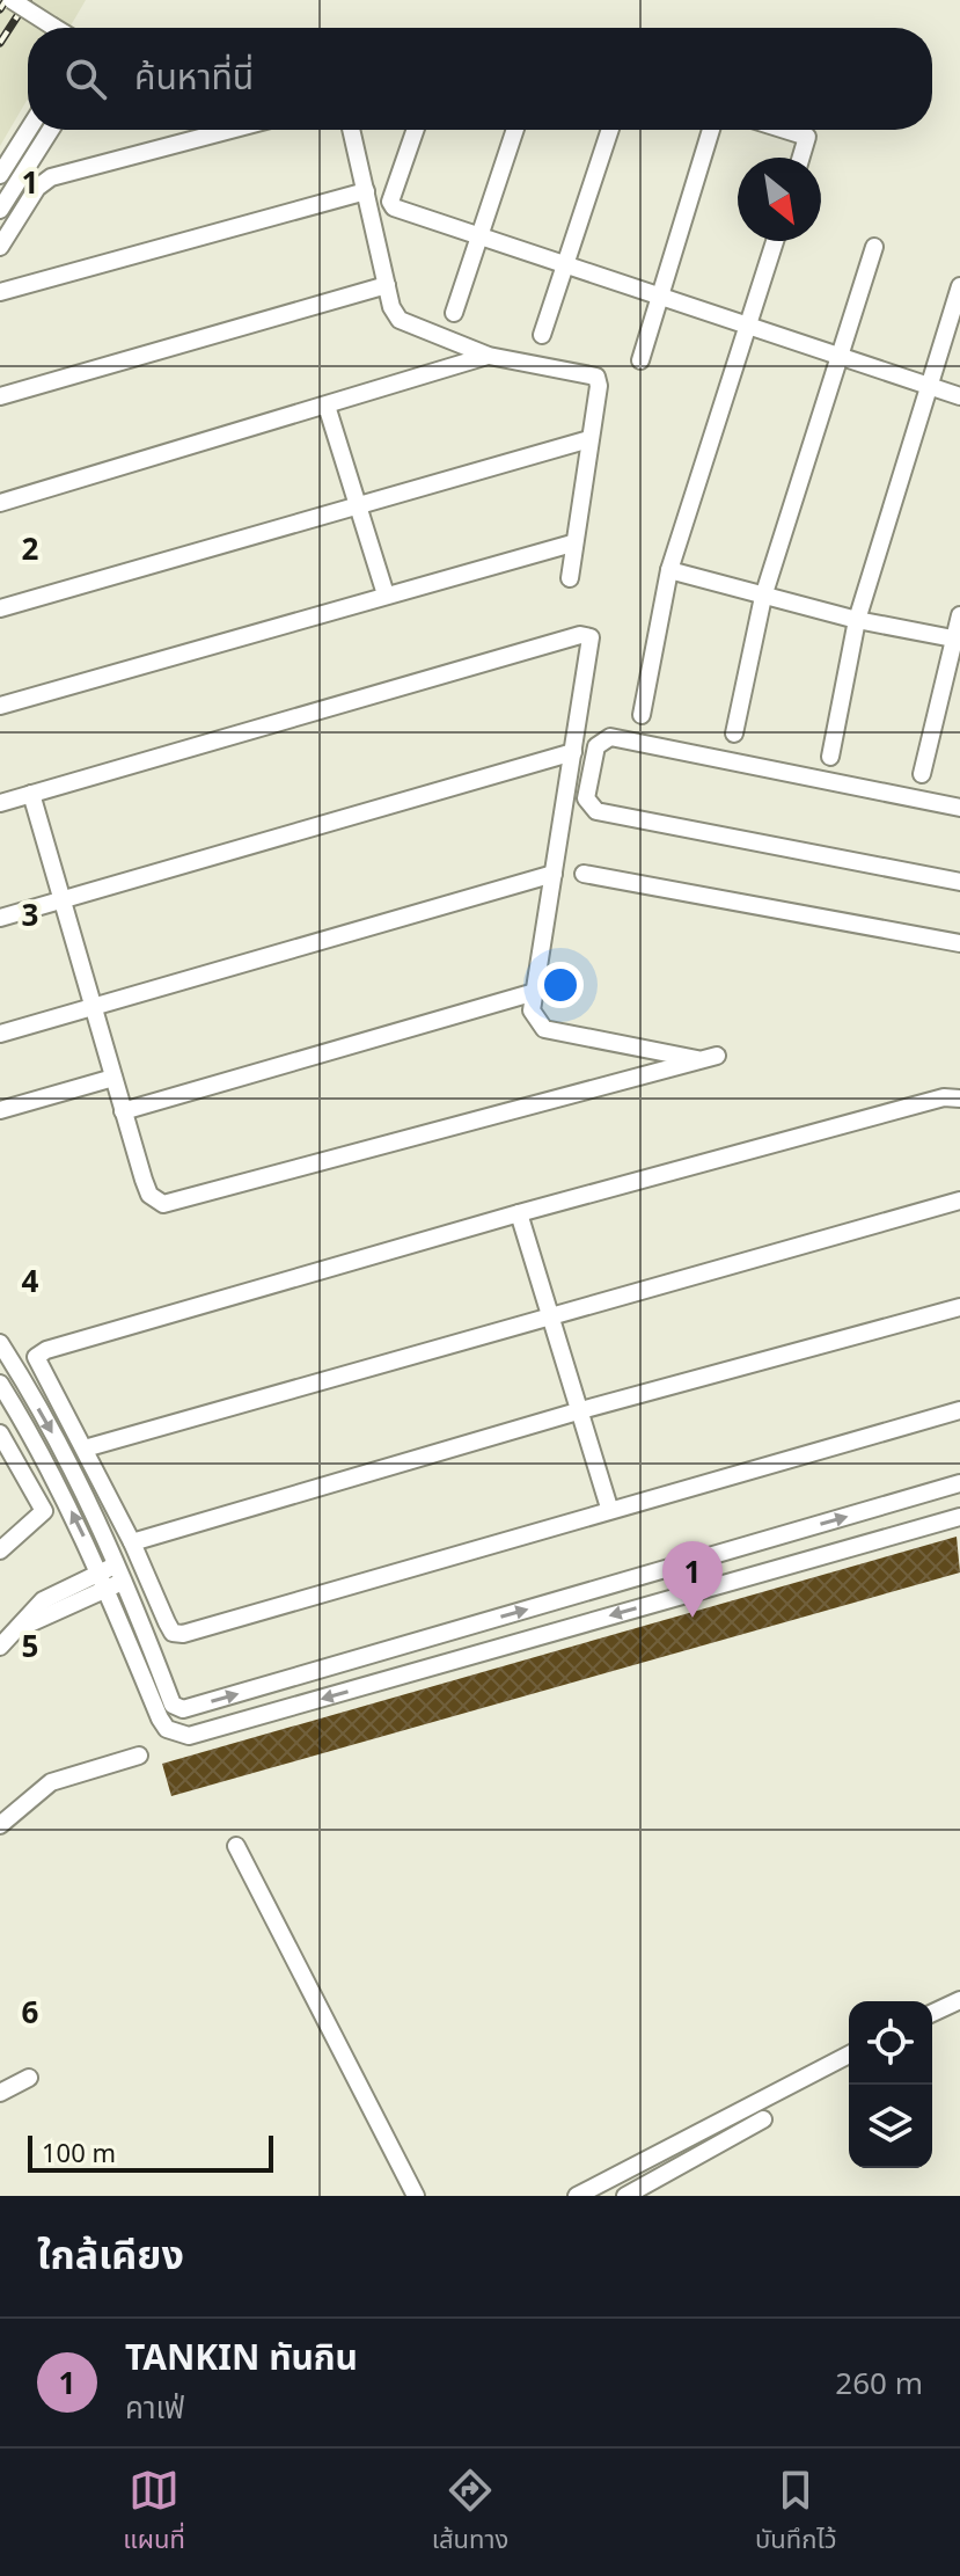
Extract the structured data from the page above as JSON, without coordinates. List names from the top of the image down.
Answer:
{
  "scale_bar": "100 m",
  "north": "bottom right",
  "page": {
    "search": "ค้นหาที่นี่",
    "pins": "1",
    "scale": "100 m",
    "heading": "ใกล้เคียง",
    "list": [
      {
        "mark": "1",
        "name": "TANKIN ทันกิน",
        "note": "คาเฟ่",
        "value": "260 m"
      }
    ],
    "nav": ["แผนที่", "เส้นทาง", "บันทึกไว้"]
  },
  "grid": {
    "rows": [
      "1",
      "2",
      "3",
      "4",
      "5",
      "6"
    ]
  }
}
